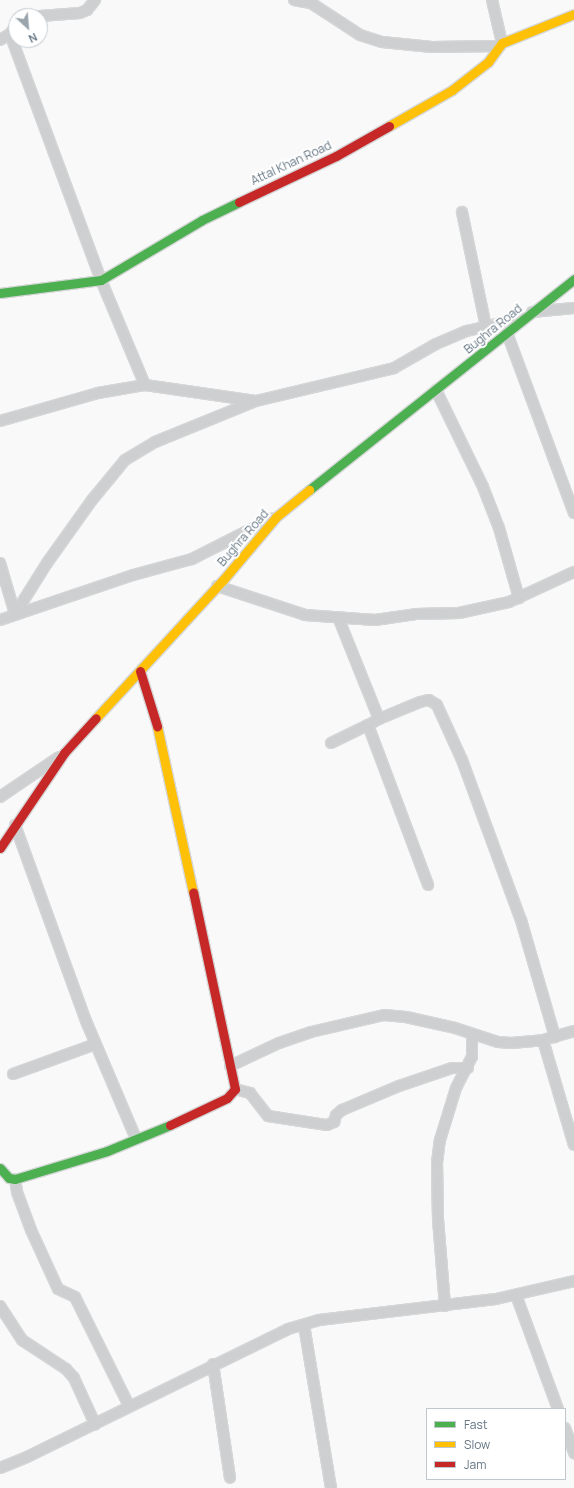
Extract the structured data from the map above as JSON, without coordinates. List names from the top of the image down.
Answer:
{
  "streets": {
    "street": ["Attal Khan Road", "Bughra Road"]
  },
  "legend": ["Fast", "Slow", "Jam"],
  "north": "bottom right"
}
